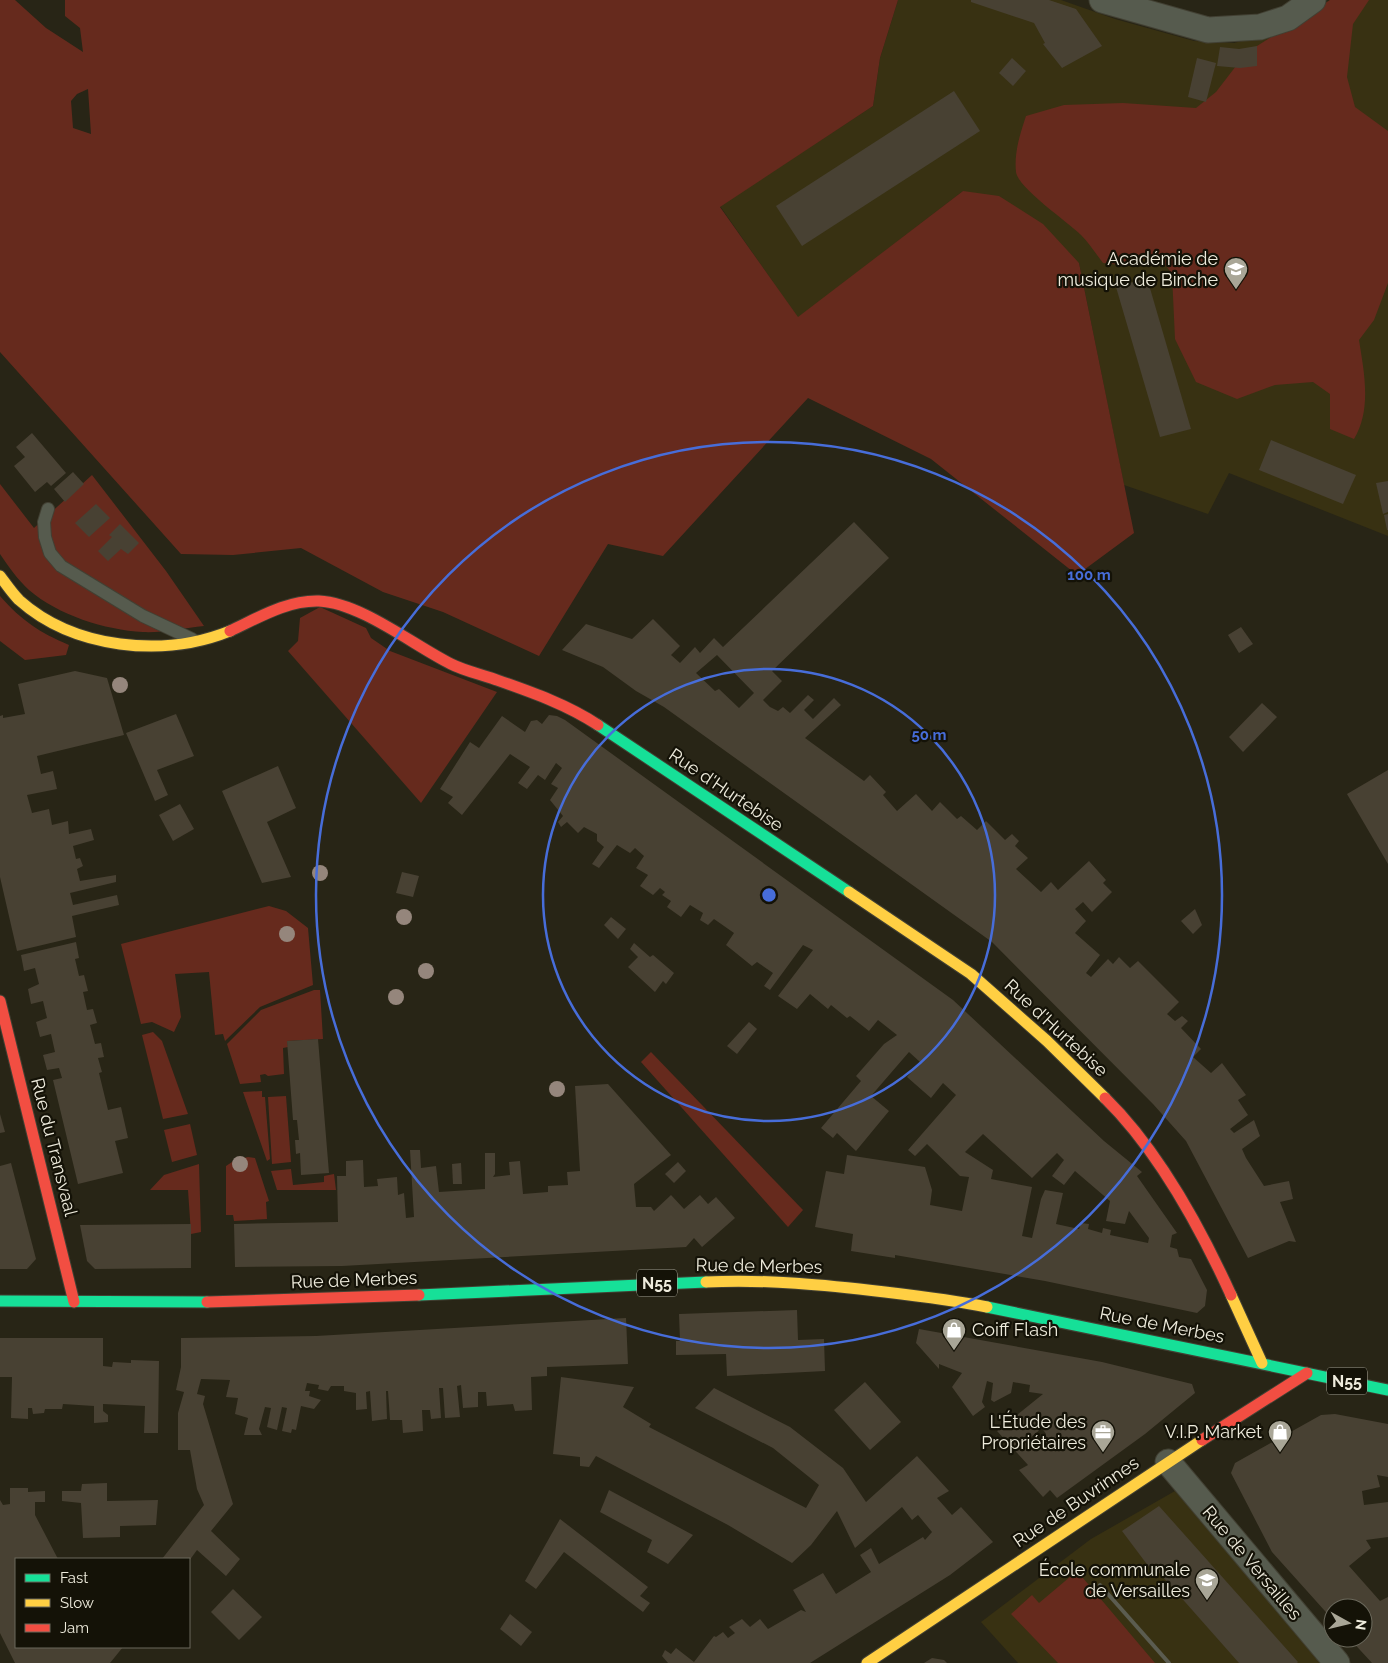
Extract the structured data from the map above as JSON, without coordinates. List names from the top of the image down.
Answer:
{
  "streets": {
    "street": [
      "Rue d'Hurtebise",
      "Rue du Transvaal",
      "Rue de Merbes",
      "N55",
      "Rue de Buvrinnes",
      "Rue de Versailles"
    ]
  },
  "crossings": [
    ["Rue d'Hurtebise", "Rue de Merbes"],
    ["Rue du Transvaal", "Rue de Merbes"],
    ["Rue de Merbes", "Rue de Buvrinnes"],
    ["Rue de Buvrinnes", "Rue de Versailles"]
  ],
  "places": {
    "school or university": ["Académie de musique de Binche", "École communale de Versailles"],
    "shop": ["Coiff Flash", "V.I.P. Market"],
    "office": ["L'Étude des Propriétaires"]
  },
  "legend": ["Fast", "Slow", "Jam"],
  "north": "right",
  "rings": ["100 m", "50 m"]
}
